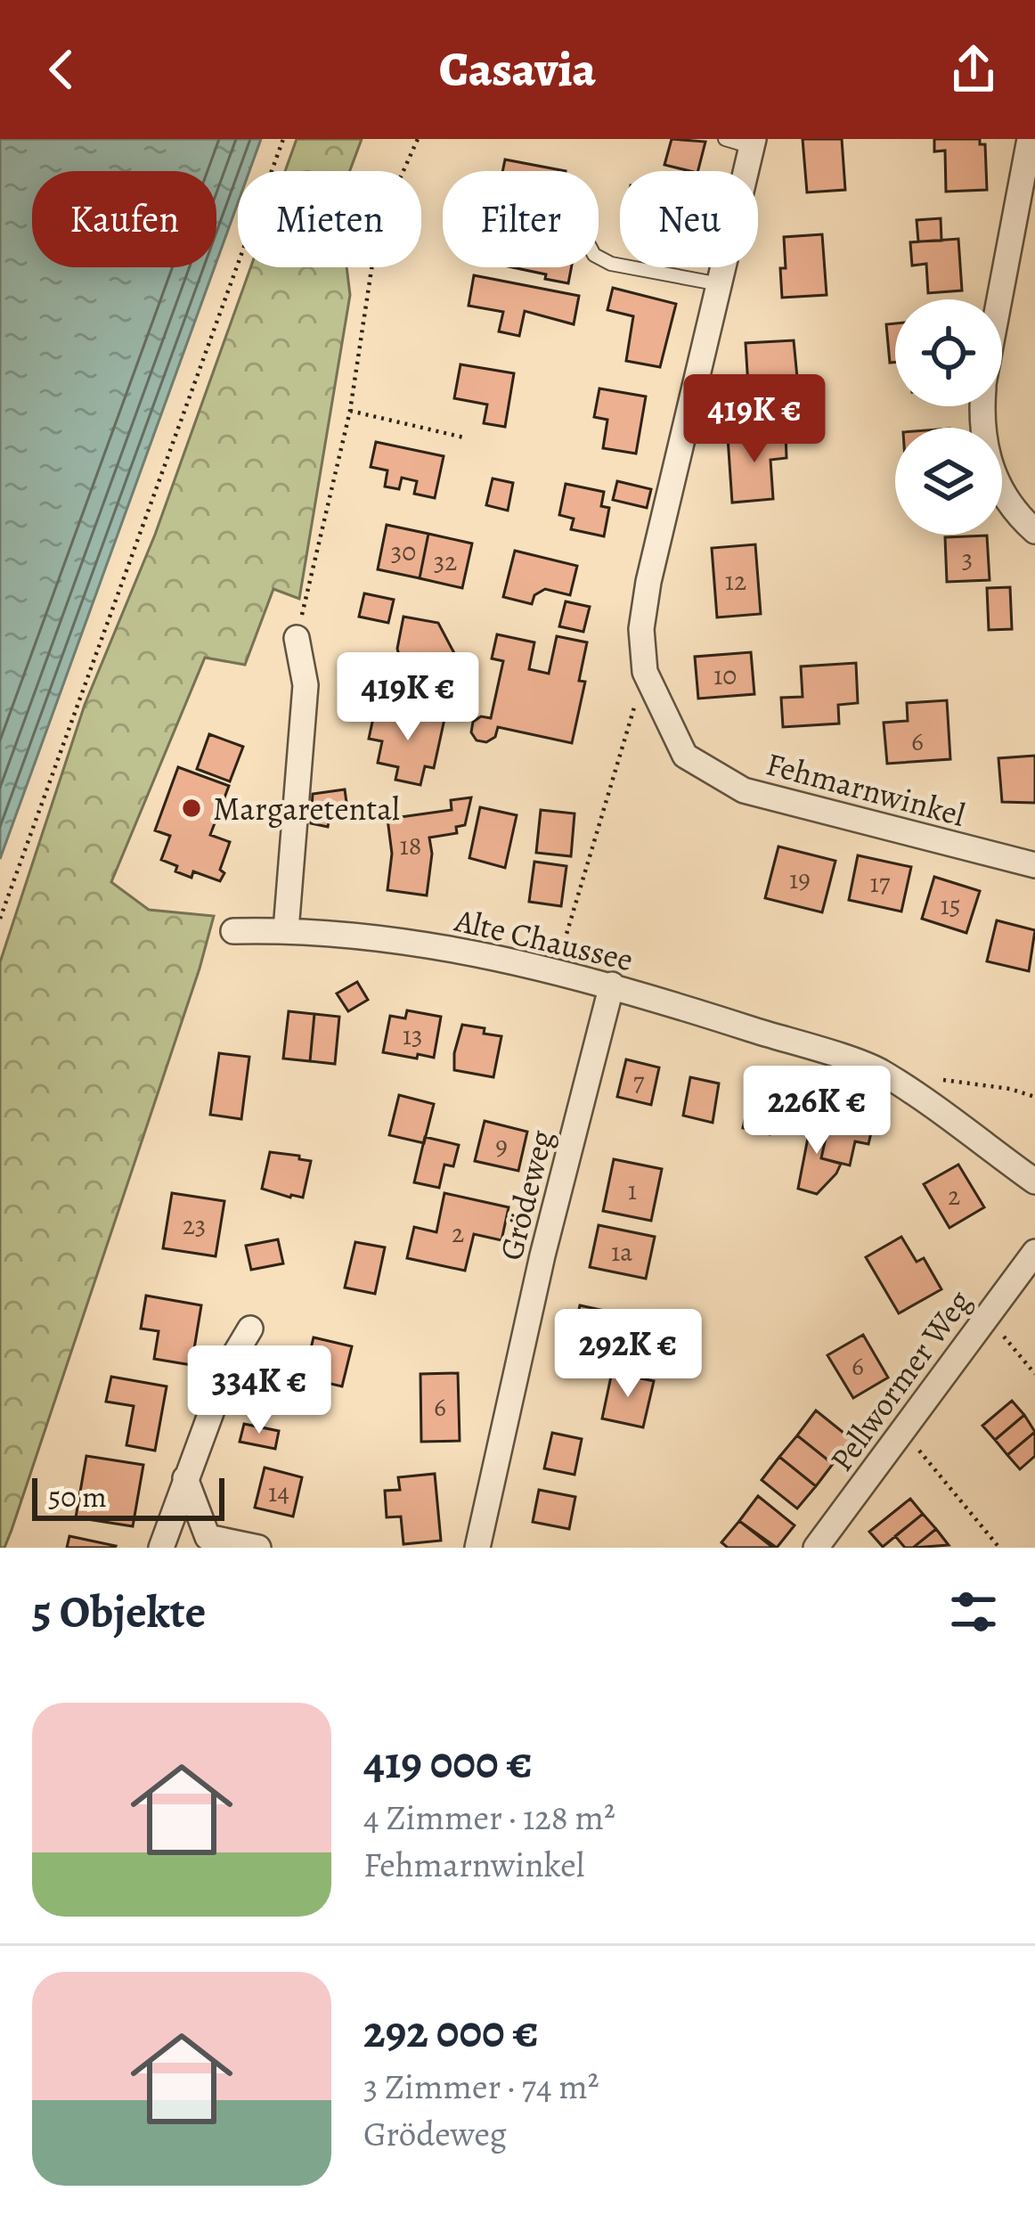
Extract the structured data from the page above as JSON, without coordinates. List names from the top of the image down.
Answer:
{
  "streets": {
    "street": [
      "Fehmarnwinkel",
      "Alte Chaussee",
      "Grödeweg",
      "Pellwormer Weg"
    ]
  },
  "crossings": [
    ["Alte Chaussee", "Grödeweg"]
  ],
  "places": ["Margaretental"],
  "house_numbers": [
    "30",
    "3",
    "32",
    "12",
    "10",
    "6",
    "18",
    "19",
    "17",
    "15",
    "13",
    "7",
    "9",
    "1",
    "2",
    "23",
    "2",
    "1a",
    "6",
    "6",
    "14"
  ],
  "scale_bar": "50 m",
  "page": {
    "header": "Casavia",
    "chip": [
      "Kaufen",
      "Mieten",
      "Filter",
      "Neu"
    ],
    "price": [
      "419K €",
      "419K €",
      "226K €",
      "292K €",
      "334K €"
    ],
    "scale": "50 m",
    "heading": "5 Objekte",
    "list": [
      {
        "name": "419 000 €",
        "note": "4 Zimmer · 128 m² · Fehmarnwinkel"
      },
      {
        "name": "292 000 €",
        "note": "3 Zimmer · 74 m² · Grödeweg"
      }
    ]
  }
}
